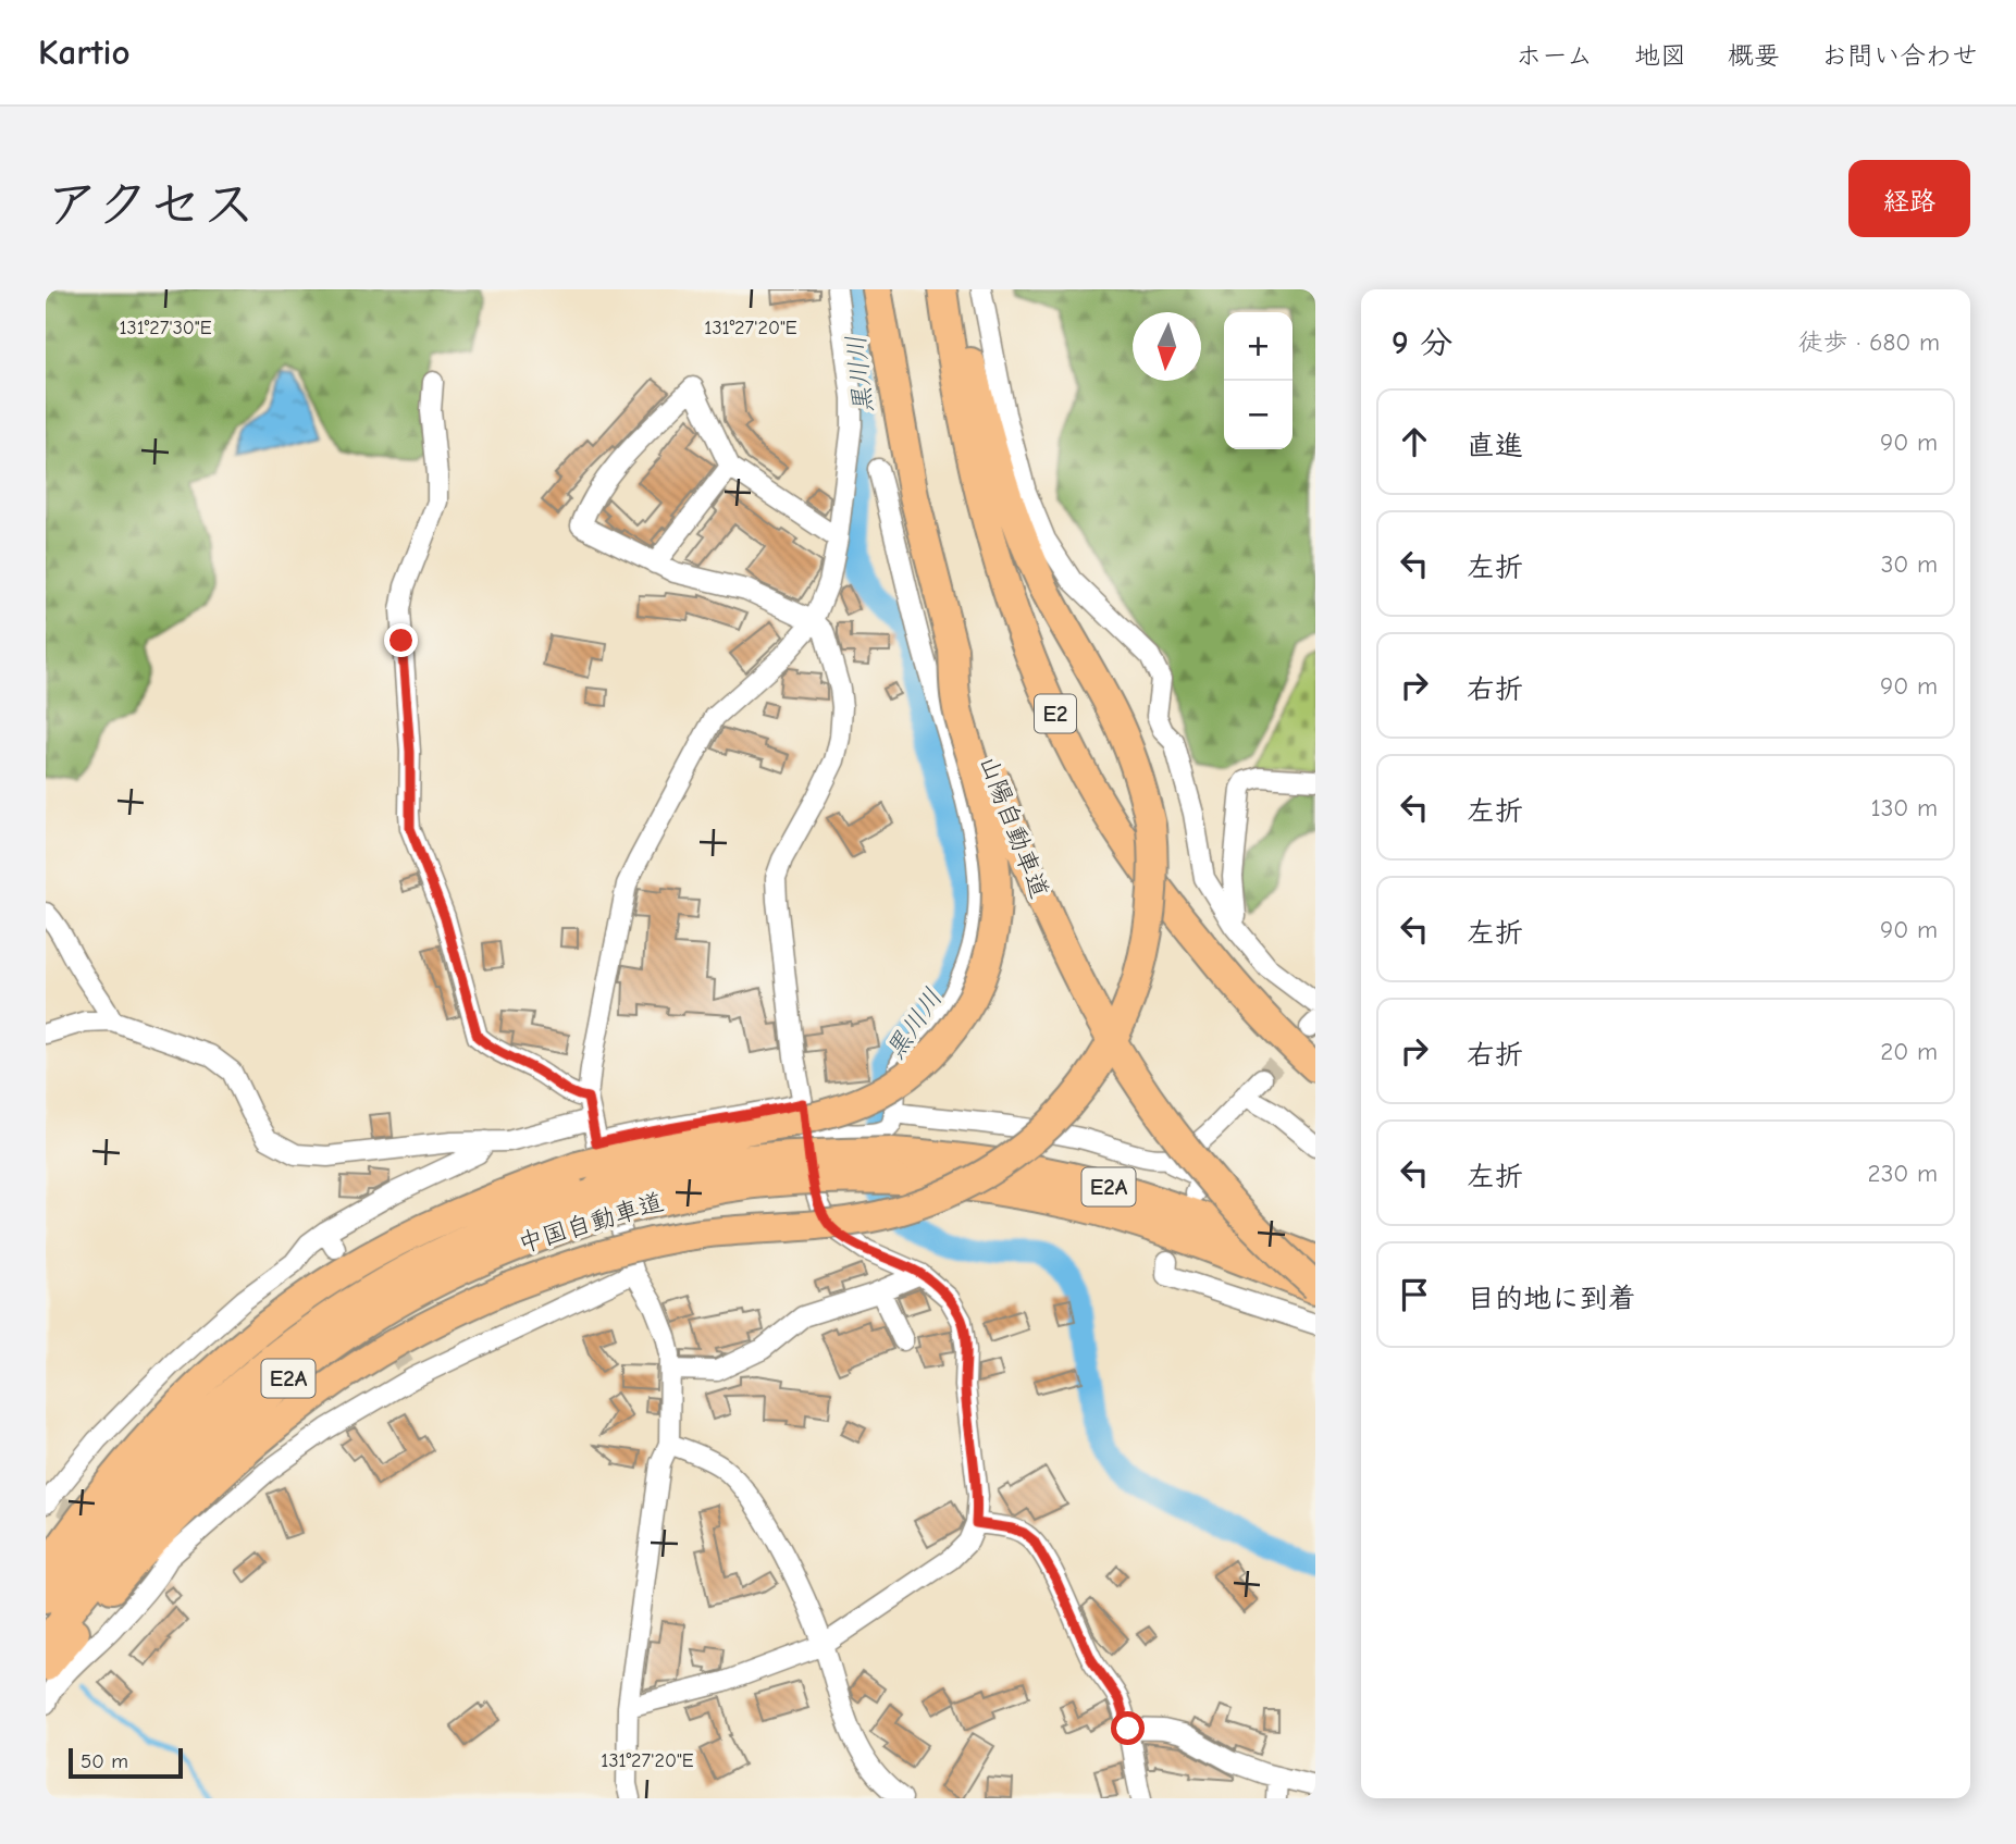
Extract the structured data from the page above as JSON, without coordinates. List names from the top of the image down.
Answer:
{
  "streets": {
    "highway": [
      "E2",
      "山陽自動車道",
      "E2A",
      "中国自動車道"
    ]
  },
  "crossings": [
    ["山陽自動車道", "中国自動車道"]
  ],
  "water": ["黒川川"],
  "scale_bar": "50 m",
  "north": "bottom",
  "page": {
    "header": "Kartio",
    "nav": [
      "ホーム",
      "地図",
      "概要",
      "お問い合わせ"
    ],
    "title": "アクセス",
    "buttons": "経路",
    "heading": ["9 分", "徒歩 · 680 m"],
    "map_buttons": ["+", "−"],
    "list": [
      ["直進", "90 m"],
      ["左折", "30 m"],
      ["右折", "90 m"],
      ["左折", "130 m"],
      ["左折", "90 m"],
      ["右折", "20 m"],
      ["左折", "230 m"],
      "目的地に到着"
    ],
    "scale": "50 m"
  },
  "coordinates": ["131°27'30\"E", "131°27'20\"E"]
}
